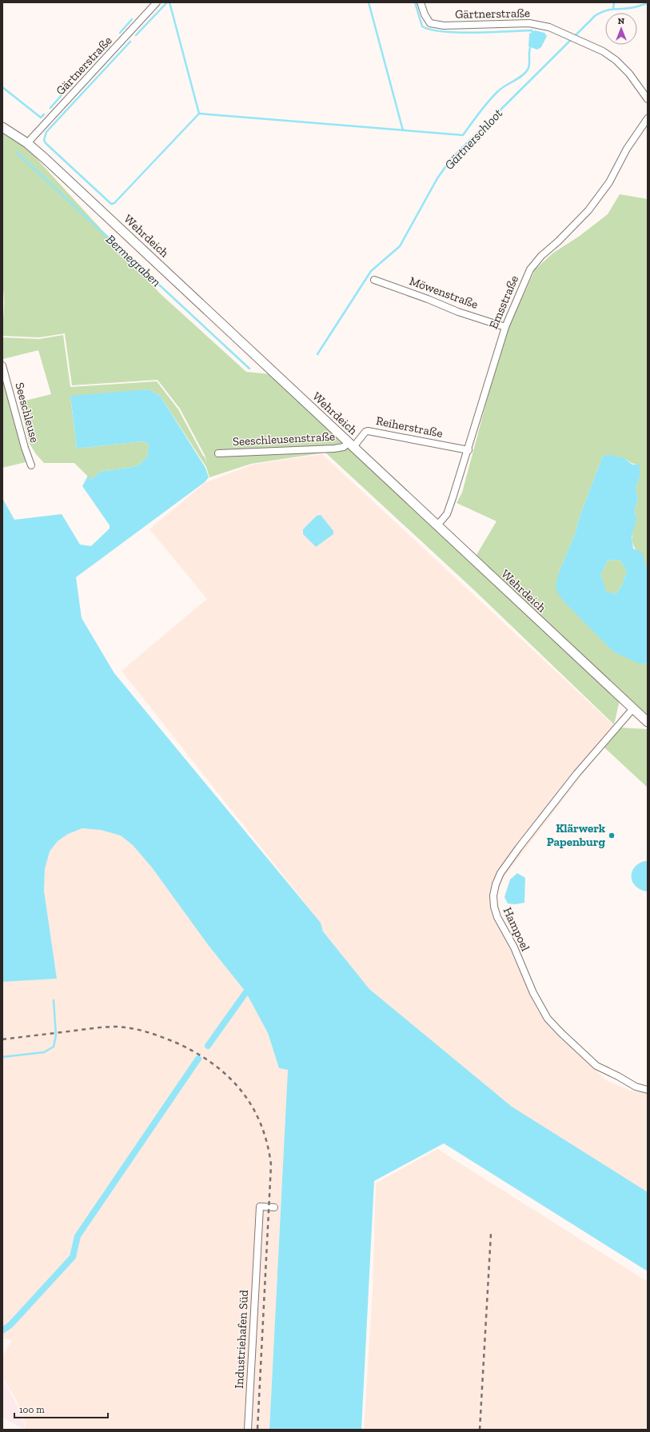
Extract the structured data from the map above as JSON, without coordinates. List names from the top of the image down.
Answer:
{
  "streets": {
    "street": [
      "Gärtnerstraße",
      "Wehrdeich",
      "Möwenstraße",
      "Emsstraße",
      "Seeschleuse",
      "Reiherstraße",
      "Seeschleusenstraße",
      "Hampoel",
      "Industriehafen Süd"
    ]
  },
  "crossings": [
    ["Gärtnerstraße", "Wehrdeich"],
    ["Wehrdeich", "Emsstraße"],
    ["Wehrdeich", "Reiherstraße"],
    ["Wehrdeich", "Seeschleusenstraße"],
    ["Wehrdeich", "Hampoel"],
    ["Möwenstraße", "Emsstraße"],
    ["Emsstraße", "Reiherstraße"],
    ["Reiherstraße", "Seeschleusenstraße"]
  ],
  "water": ["Gärtnerschloot", "Bermegraben"],
  "places": ["Klärwerk Papenburg"],
  "scale_bar": "100 m",
  "north": "top"
}
